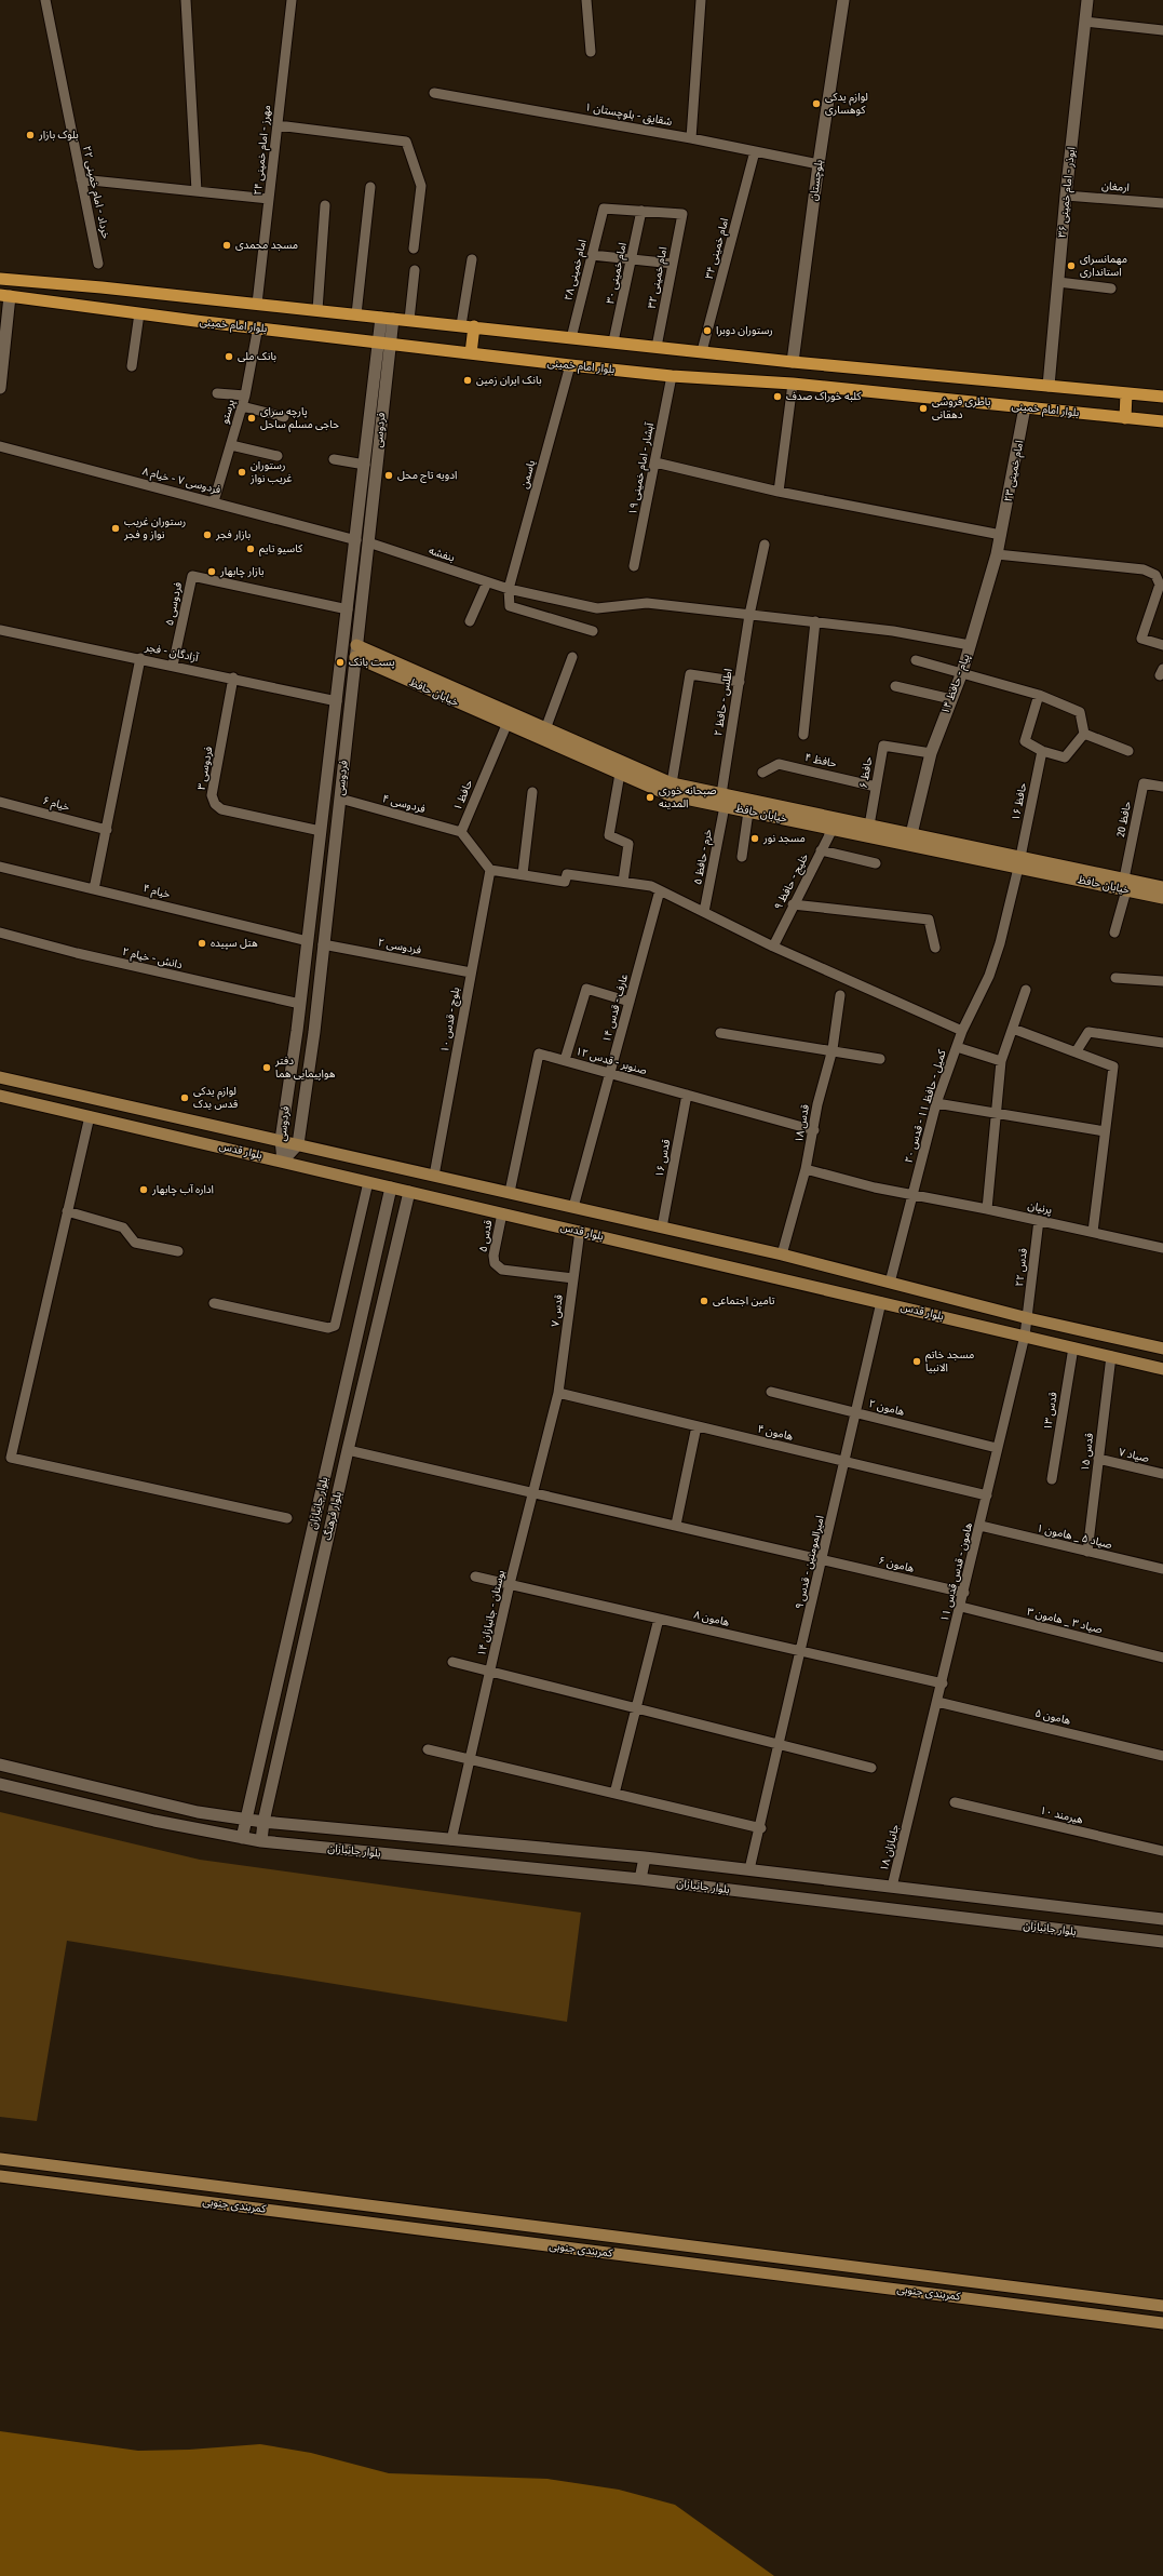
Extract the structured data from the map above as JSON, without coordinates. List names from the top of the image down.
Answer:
{
  "streets": {
    "main road": [
      "بلوار امام خمینی",
      "خیابان حافظ",
      "بلوار قدس",
      "کمربندی جنوبی"
    ],
    "street": [
      "شقایق - بلوچستان ۱",
      "مهرز - امام خمینی ۲۴",
      "بلوچستان",
      "ارمغان",
      "خرداد - امام خمینی ۲۲",
      "ابوذر - امام خمینی ۳۶",
      "امام خمینی ۳۴",
      "امام خمینی ۲۸",
      "امام خمینی ۳۰",
      "امام خمینی ۳۲",
      "پرستو",
      "فردوسی",
      "آبشار - امام خمینی ۱۹",
      "امام خمینی ۲۳",
      "یاسمن",
      "فردوسی ۷ - خیام ۸",
      "بنفشه",
      "فردوسی ۵",
      "آزادگان - فجر",
      "پیام - حافظ ۱۴",
      "اطلس - حافظ ۲",
      "حافظ ۴",
      "فردوسی ۳",
      "حافظ ۶",
      "حافظ ۱",
      "حافظ ۱۶",
      "خیام ۶",
      "فردوسی ۴",
      "حافظ 20",
      "خرم - حافظ ۵",
      "خلیج - حافظ ۹",
      "خیام ۴",
      "فردوسی ۲",
      "دانش - خیام ۲",
      "عارف - قدس ۱۴",
      "بلوچ - قدس ۱۰",
      "صنوبر - قدس ۱۲",
      "کمیل - حافظ ۱۱ - قدس ۲۰",
      "قدس ۱۸",
      "قدس ۱۶",
      "پرنیان",
      "قدس ۵",
      "قدس ۲۲",
      "قدس ۷",
      "هامون ۲",
      "قدس ۱۳",
      "هامون ۴",
      "قدس ۱۵",
      "صیاد ۷",
      "بلوار جانبازان",
      "بلوار فرهنگ",
      "صیاد ۵ _ هامون ۱",
      "امیرالمومنین - قدس ۹",
      "هامون ۶",
      "هامون - قدس قدس ۱۱",
      "بوستان - جانبازان ۱۴",
      "هامون ۸",
      "صیاد ۳ _ هامون ۳",
      "هامون ۵",
      "هیرمند ۱۰",
      "جانبازان ۱۸"
    ]
  },
  "crossings": [
    ["شقایق - بلوچستان ۱", "بلوچستان"],
    ["شقایق - بلوچستان ۱", "امام خمینی ۳۴"],
    ["ارمغان", "ابوذر - امام خمینی ۳۶"],
    ["امام خمینی ۲۸", "امام خمینی ۳۰"],
    ["امام خمینی ۲۸", "امام خمینی ۳۲"],
    ["امام خمینی ۳۰", "امام خمینی ۳۲"],
    ["بلوار امام خمینی", "پرستو"],
    ["بلوار امام خمینی", "فردوسی"],
    ["بلوار امام خمینی", "آبشار - امام خمینی ۱۹"],
    ["بلوار امام خمینی", "امام خمینی ۲۳"],
    ["بلوار امام خمینی", "یاسمن"],
    ["پرستو", "فردوسی ۷ - خیام ۸"],
    ["فردوسی", "فردوسی ۷ - خیام ۸"],
    ["فردوسی", "بنفشه"],
    ["فردوسی", "فردوسی ۵"],
    ["فردوسی", "آزادگان - فجر"],
    ["فردوسی", "خیابان حافظ"],
    ["فردوسی", "فردوسی ۳"],
    ["فردوسی", "فردوسی ۴"],
    ["فردوسی", "خیام ۴"],
    ["فردوسی", "فردوسی ۲"],
    ["فردوسی", "دانش - خیام ۲"],
    ["فردوسی", "بلوار قدس"],
    ["امام خمینی ۲۳", "پیام - حافظ ۱۴"],
    ["یاسمن", "بنفشه"],
    ["فردوسی ۷ - خیام ۸", "بنفشه"],
    ["بنفشه", "پیام - حافظ ۱۴"],
    ["بنفشه", "اطلس - حافظ ۲"],
    ["فردوسی ۵", "آزادگان - فجر"],
    ["آزادگان - فجر", "فردوسی ۳"],
    ["پیام - حافظ ۱۴", "خیابان حافظ"],
    ["پیام - حافظ ۱۴", "حافظ ۶"],
    ["خیابان حافظ", "اطلس - حافظ ۲"],
    ["خیابان حافظ", "حافظ ۶"],
    ["خیابان حافظ", "حافظ ۱"],
    ["خیابان حافظ", "حافظ ۱۶"],
    ["خیابان حافظ", "حافظ 20"],
    ["خیابان حافظ", "خرم - حافظ ۵"],
    ["خیابان حافظ", "خلیج - حافظ ۹"],
    ["خیابان حافظ", "کمیل - حافظ ۱۱ - قدس ۲۰"],
    ["حافظ ۴", "حافظ ۶"],
    ["حافظ ۱", "فردوسی ۴"],
    ["حافظ ۱۶", "کمیل - حافظ ۱۱ - قدس ۲۰"],
    ["فردوسی ۲", "بلوچ - قدس ۱۰"],
    ["عارف - قدس ۱۴", "صنوبر - قدس ۱۲"],
    ["عارف - قدس ۱۴", "بلوار قدس"],
    ["بلوچ - قدس ۱۰", "بلوار قدس"],
    ["صنوبر - قدس ۱۲", "قدس ۱۸"],
    ["صنوبر - قدس ۱۲", "بلوار قدس"],
    ["صنوبر - قدس ۱۲", "قدس ۱۶"],
    ["کمیل - حافظ ۱۱ - قدس ۲۰", "بلوار قدس"],
    ["کمیل - حافظ ۱۱ - قدس ۲۰", "پرنیان"],
    ["قدس ۱۸", "بلوار قدس"],
    ["قدس ۱۸", "پرنیان"],
    ["بلوار قدس", "قدس ۱۶"],
    ["بلوار قدس", "قدس ۵"],
    ["بلوار قدس", "قدس ۲۲"],
    ["بلوار قدس", "قدس ۷"],
    ["بلوار قدس", "قدس ۱۳"],
    ["بلوار قدس", "قدس ۱۵"],
    ["بلوار قدس", "بلوار جانبازان"],
    ["بلوار قدس", "بلوار فرهنگ"],
    ["بلوار قدس", "امیرالمومنین - قدس ۹"],
    ["بلوار قدس", "هامون - قدس قدس ۱۱"],
    ["پرنیان", "قدس ۲۲"],
    ["قدس ۵", "قدس ۷"],
    ["قدس ۲۲", "هامون - قدس قدس ۱۱"],
    ["قدس ۷", "هامون ۴"],
    ["قدس ۷", "بوستان - جانبازان ۱۴"],
    ["هامون ۲", "امیرالمومنین - قدس ۹"],
    ["هامون ۲", "هامون - قدس قدس ۱۱"],
    ["هامون ۴", "امیرالمومنین - قدس ۹"],
    ["هامون ۴", "هامون - قدس قدس ۱۱"],
    ["هامون ۴", "بوستان - جانبازان ۱۴"],
    ["قدس ۱۵", "صیاد ۷"],
    ["قدس ۱۵", "صیاد ۵ _ هامون ۱"],
    ["بلوار جانبازان", "بلوار فرهنگ"],
    ["بلوار جانبازان", "امیرالمومنین - قدس ۹"],
    ["بلوار جانبازان", "بوستان - جانبازان ۱۴"],
    ["بلوار جانبازان", "جانبازان ۱۸"],
    ["بلوار فرهنگ", "هامون ۶"],
    ["صیاد ۵ _ هامون ۱", "هامون - قدس قدس ۱۱"],
    ["امیرالمومنین - قدس ۹", "هامون ۶"],
    ["امیرالمومنین - قدس ۹", "هامون ۸"],
    ["هامون ۶", "هامون - قدس قدس ۱۱"],
    ["هامون ۶", "بوستان - جانبازان ۱۴"],
    ["هامون - قدس قدس ۱۱", "هامون ۸"],
    ["هامون - قدس قدس ۱۱", "صیاد ۳ _ هامون ۳"],
    ["هامون - قدس قدس ۱۱", "هامون ۵"],
    ["هامون - قدس قدس ۱۱", "جانبازان ۱۸"],
    ["بوستان - جانبازان ۱۴", "هامون ۸"]
  ],
  "places": [
    "لوازم یدکی کوهساری",
    "بلوک بازار",
    "مسجد محمدی",
    "مهمانسرای استانداری",
    "رستوران دوبرا",
    "بانک ملی",
    "بانک ایران زمین",
    "کلبه خوراک صدف",
    "باطری فروشی دهقانى",
    "پارچه سرای حاجی مسلم ساحل",
    "رستوران غریب نواز",
    "ادویه تاج محل",
    "رستوران غریب نواز و فجر",
    "بازار فجر",
    "کاسیو تایم",
    "بازار چابهار",
    "پست بانک",
    "صبحانه خوری المدینه",
    "مسجد نور",
    "هتل سپیده",
    "دفتر هواپیمایی هما",
    "لوازم یدکی قدس یدک",
    "اداره آب چابهار",
    "تامین اجتماعی",
    "مسجد خاتم الانبیا"
  ]
}
